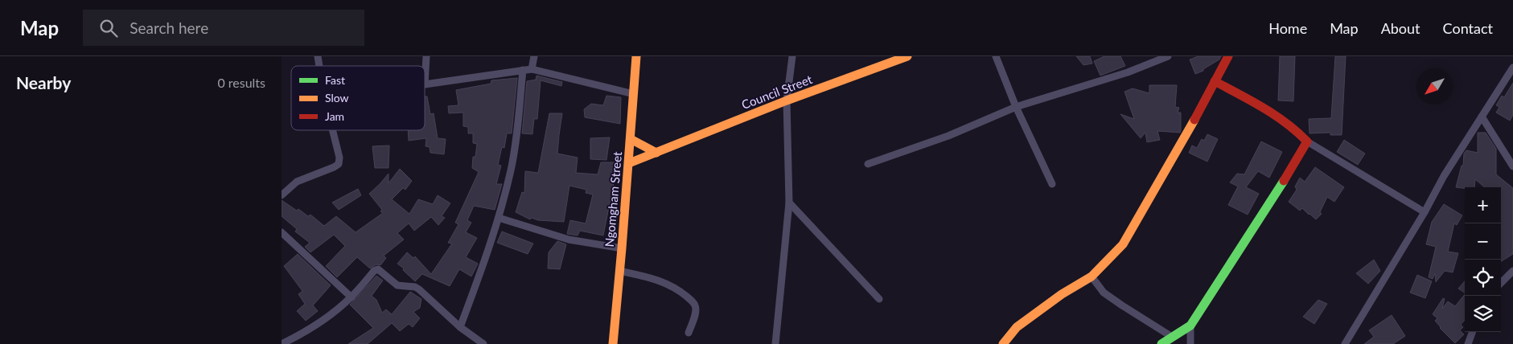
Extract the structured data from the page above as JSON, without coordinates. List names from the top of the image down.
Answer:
{
  "streets": {
    "street": ["Council Street", "Ngomgham Street"]
  },
  "crossings": [
    ["Council Street", "Ngomgham Street"]
  ],
  "legend": ["Fast", "Slow", "Jam"],
  "north": "bottom left",
  "page": {
    "header": "Map",
    "search": "Search here",
    "nav": [
      "Home",
      "Map",
      "About",
      "Contact"
    ],
    "heading": ["Nearby", "0 results"],
    "map_buttons": ["+", "−"]
  }
}
